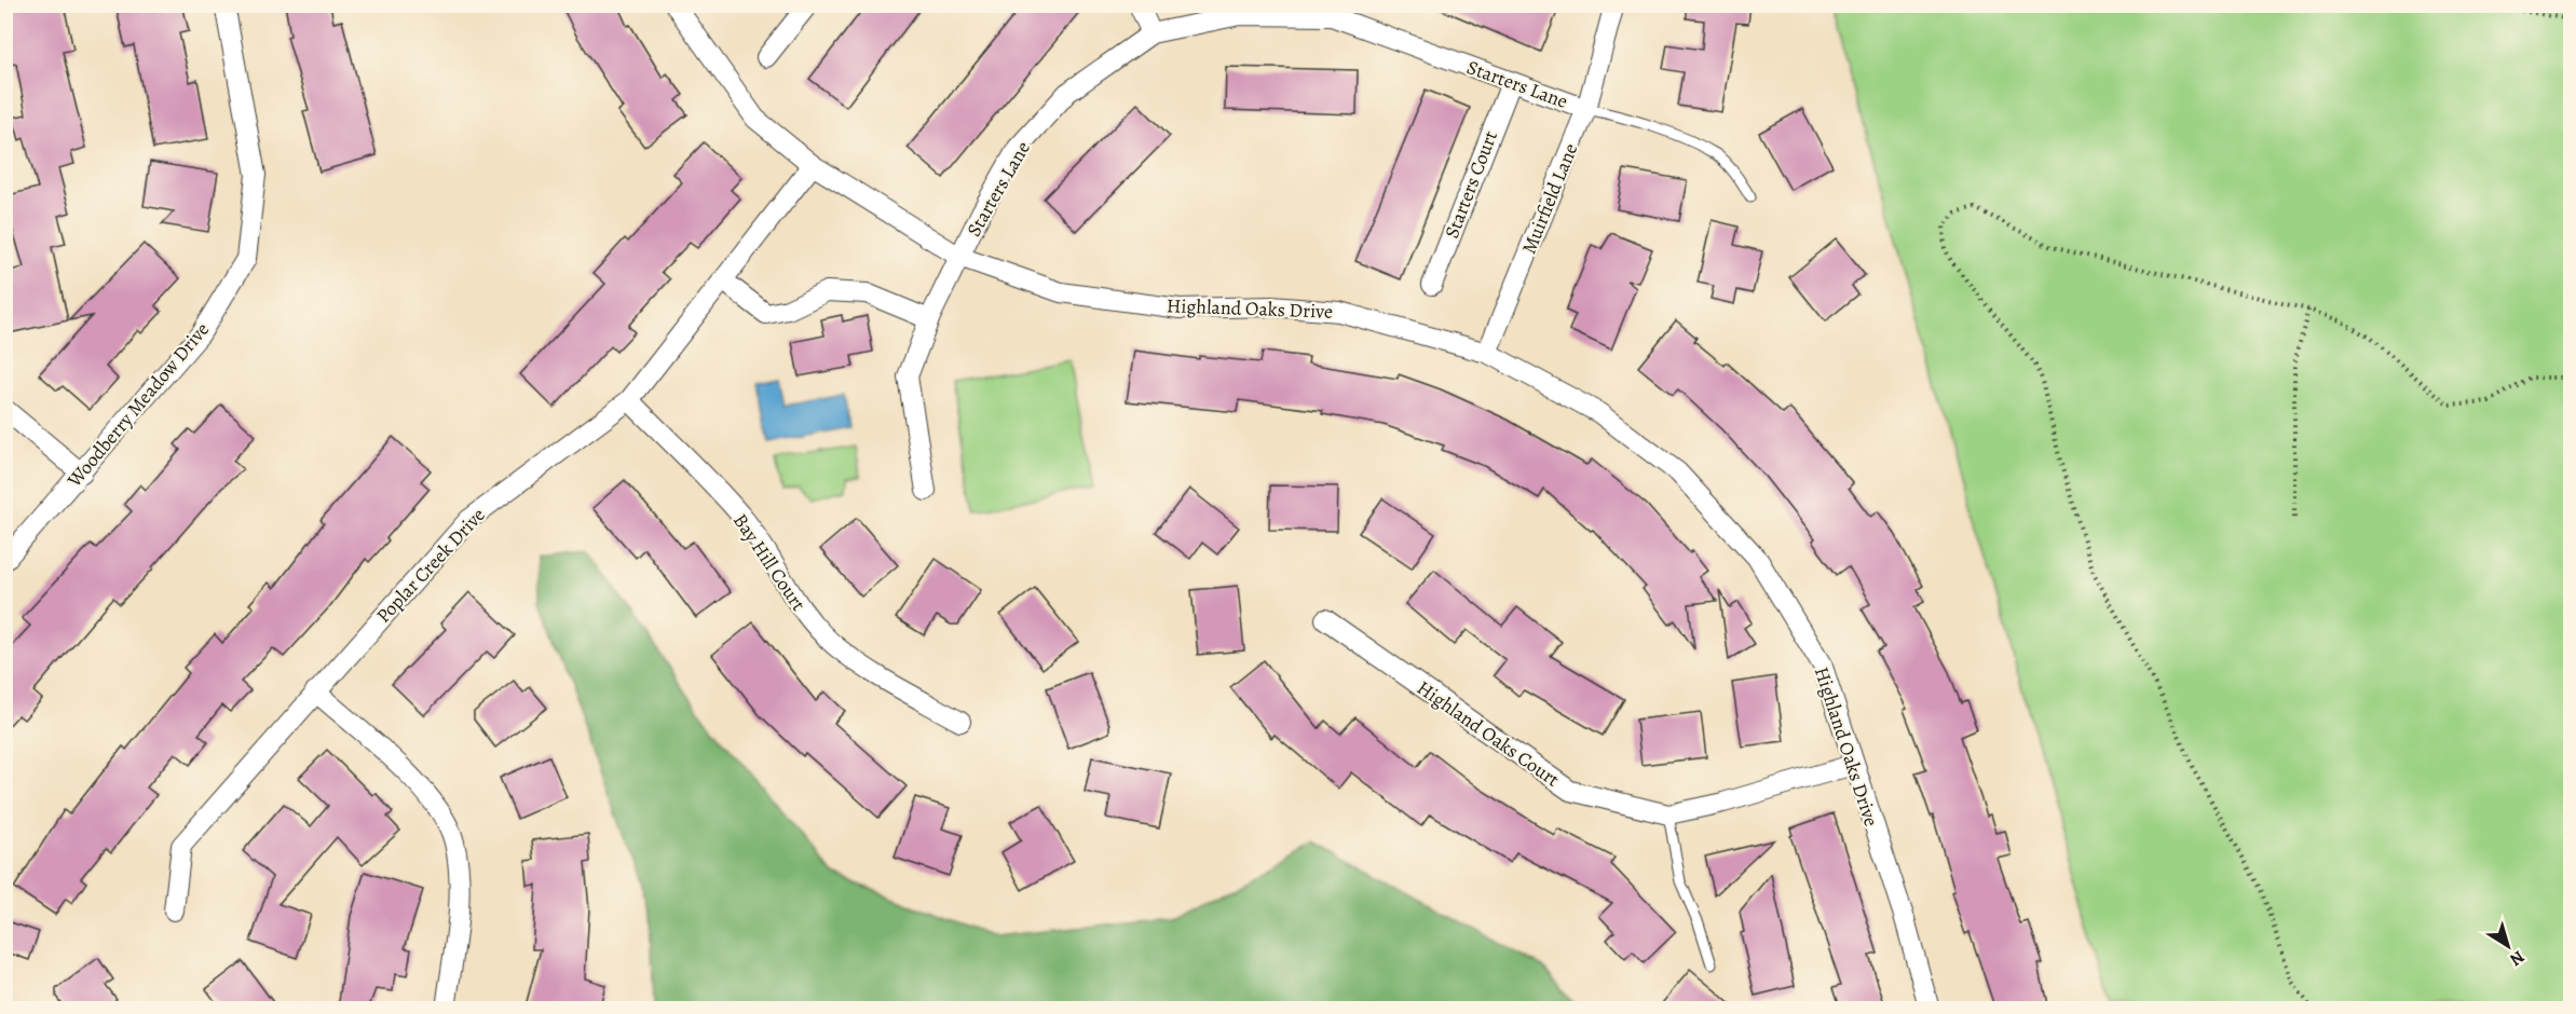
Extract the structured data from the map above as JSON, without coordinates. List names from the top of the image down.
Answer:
{
  "streets": {
    "street": [
      "Starters Lane",
      "Starters Court",
      "Muirfield Lane",
      "Highland Oaks Drive",
      "Woodberry Meadow Drive",
      "Bay Hill Court",
      "Poplar Creek Drive",
      "Highland Oaks Court"
    ]
  },
  "crossings": [
    ["Starters Lane", "Starters Court"],
    ["Starters Lane", "Muirfield Lane"],
    ["Starters Lane", "Highland Oaks Drive"],
    ["Muirfield Lane", "Highland Oaks Drive"],
    ["Highland Oaks Drive", "Poplar Creek Drive"],
    ["Highland Oaks Drive", "Highland Oaks Court"],
    ["Bay Hill Court", "Poplar Creek Drive"]
  ],
  "north": "bottom right"
}
